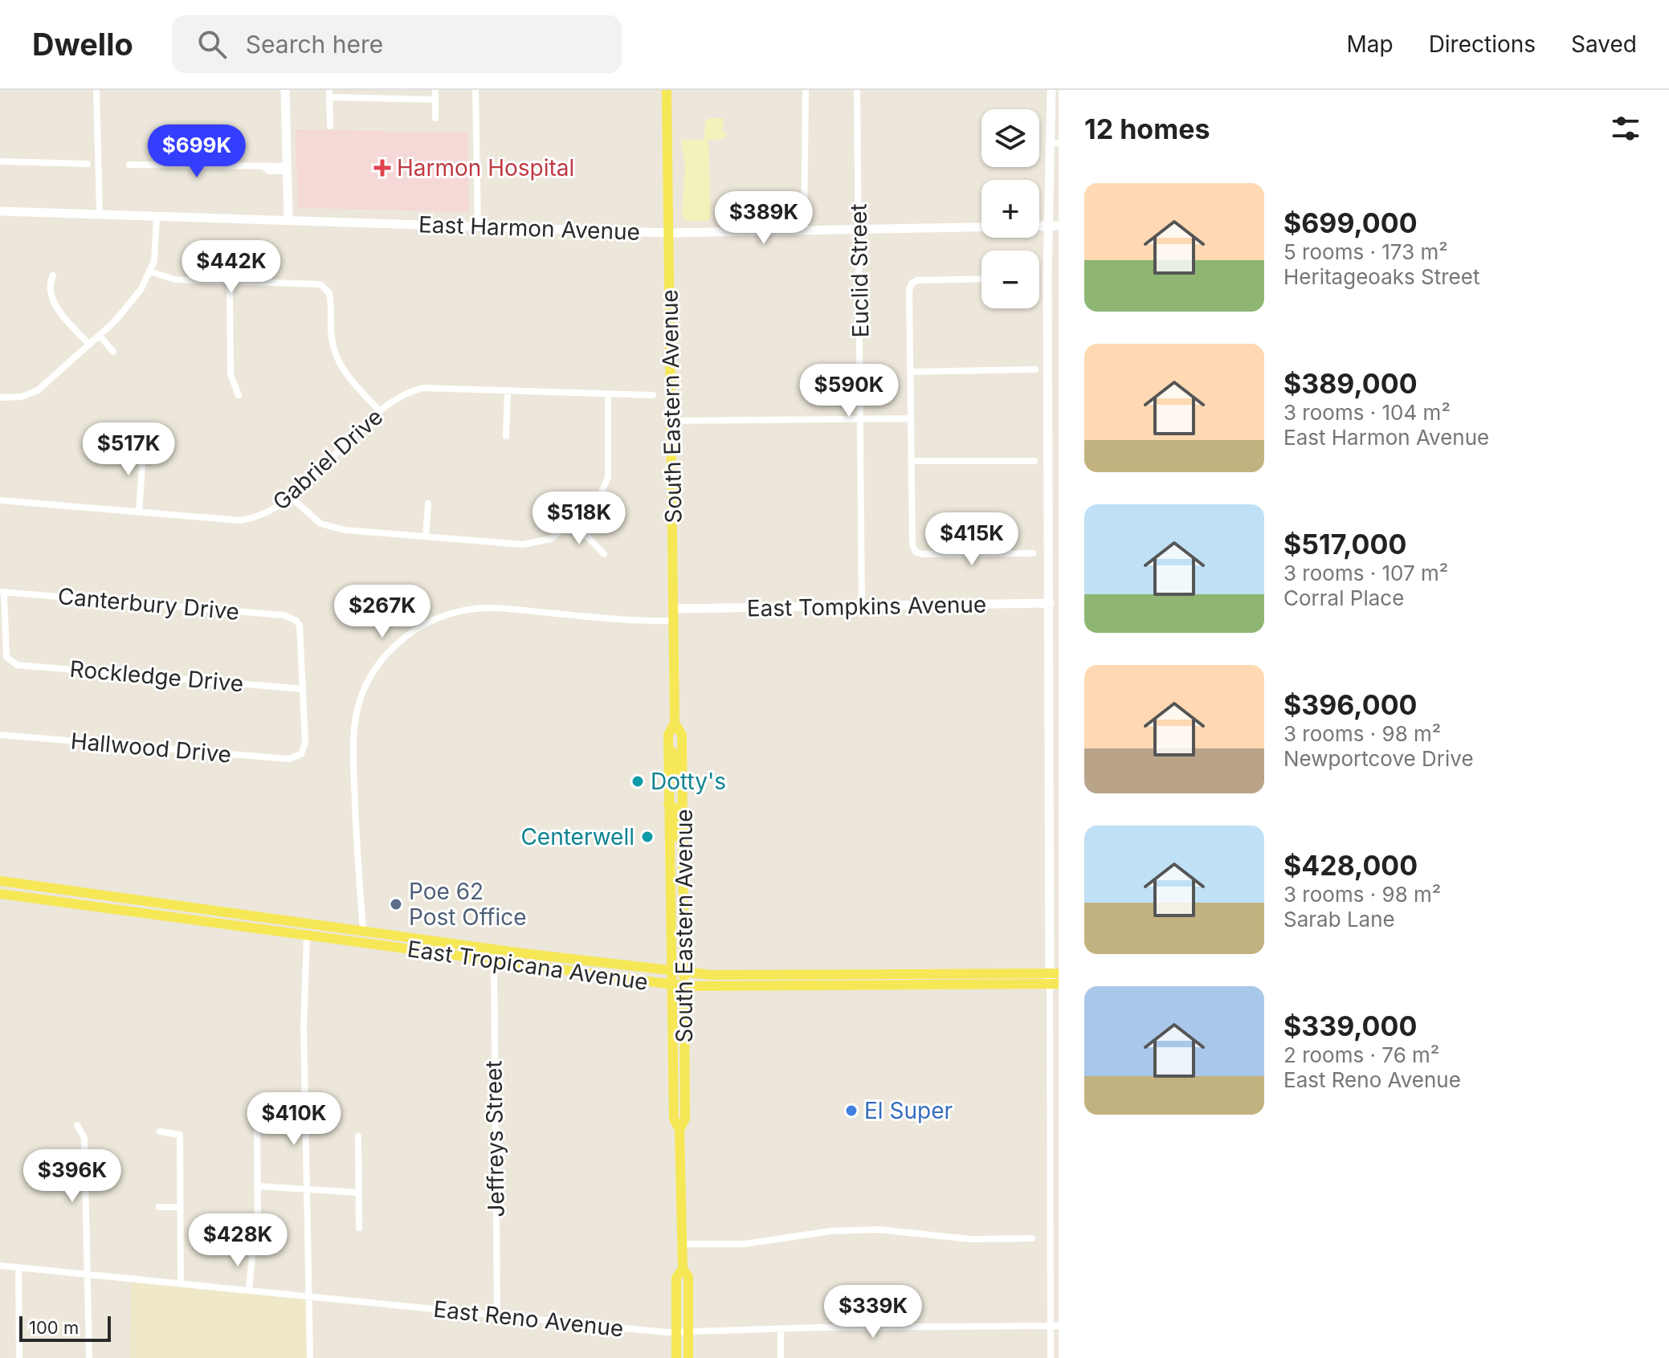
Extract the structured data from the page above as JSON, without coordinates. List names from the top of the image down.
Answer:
{
  "streets": {
    "main road": ["South Eastern Avenue", "East Tropicana Avenue"],
    "street": [
      "East Harmon Avenue",
      "Euclid Street",
      "Gabriel Drive",
      "Canterbury Drive",
      "East Tompkins Avenue",
      "Rockledge Drive",
      "Hallwood Drive",
      "Jeffreys Street",
      "East Reno Avenue"
    ]
  },
  "crossings": [
    ["East Harmon Avenue", "Euclid Street"],
    ["East Harmon Avenue", "South Eastern Avenue"],
    ["Euclid Street", "East Tompkins Avenue"],
    ["South Eastern Avenue", "East Tompkins Avenue"],
    ["South Eastern Avenue", "East Tropicana Avenue"],
    ["South Eastern Avenue", "East Reno Avenue"],
    ["Canterbury Drive", "Rockledge Drive"],
    ["Canterbury Drive", "Hallwood Drive"],
    ["Rockledge Drive", "Hallwood Drive"],
    ["East Tropicana Avenue", "Jeffreys Street"],
    ["Jeffreys Street", "East Reno Avenue"]
  ],
  "places": {
    "health": ["Harmon Hospital"],
    "other": [
      "Dotty's",
      "Centerwell",
      "Poe 62 Post Office",
      "El Super"
    ]
  },
  "scale_bar": "100 m",
  "page": {
    "header": "Dwello",
    "search": "Search here",
    "nav": ["Map", "Directions", "Saved"],
    "heading": "12 homes",
    "map_buttons": ["+", "−"],
    "price": [
      "$699K",
      "$389K",
      "$442K",
      "$590K",
      "$517K",
      "$518K",
      "$415K",
      "$267K",
      "$410K",
      "$396K",
      "$428K",
      "$339K"
    ],
    "list": [
      {
        "name": "$699,000",
        "note": "5 rooms · 173 m² · Heritageoaks Street"
      },
      {
        "name": "$389,000",
        "note": "3 rooms · 104 m² · East Harmon Avenue"
      },
      {
        "name": "$517,000",
        "note": "3 rooms · 107 m² · Corral Place"
      },
      {
        "name": "$396,000",
        "note": "3 rooms · 98 m² · Newportcove Drive"
      },
      {
        "name": "$428,000",
        "note": "3 rooms · 98 m² · Sarab Lane"
      },
      {
        "name": "$339,000",
        "note": "2 rooms · 76 m² · East Reno Avenue"
      }
    ],
    "scale": "100 m"
  }
}
